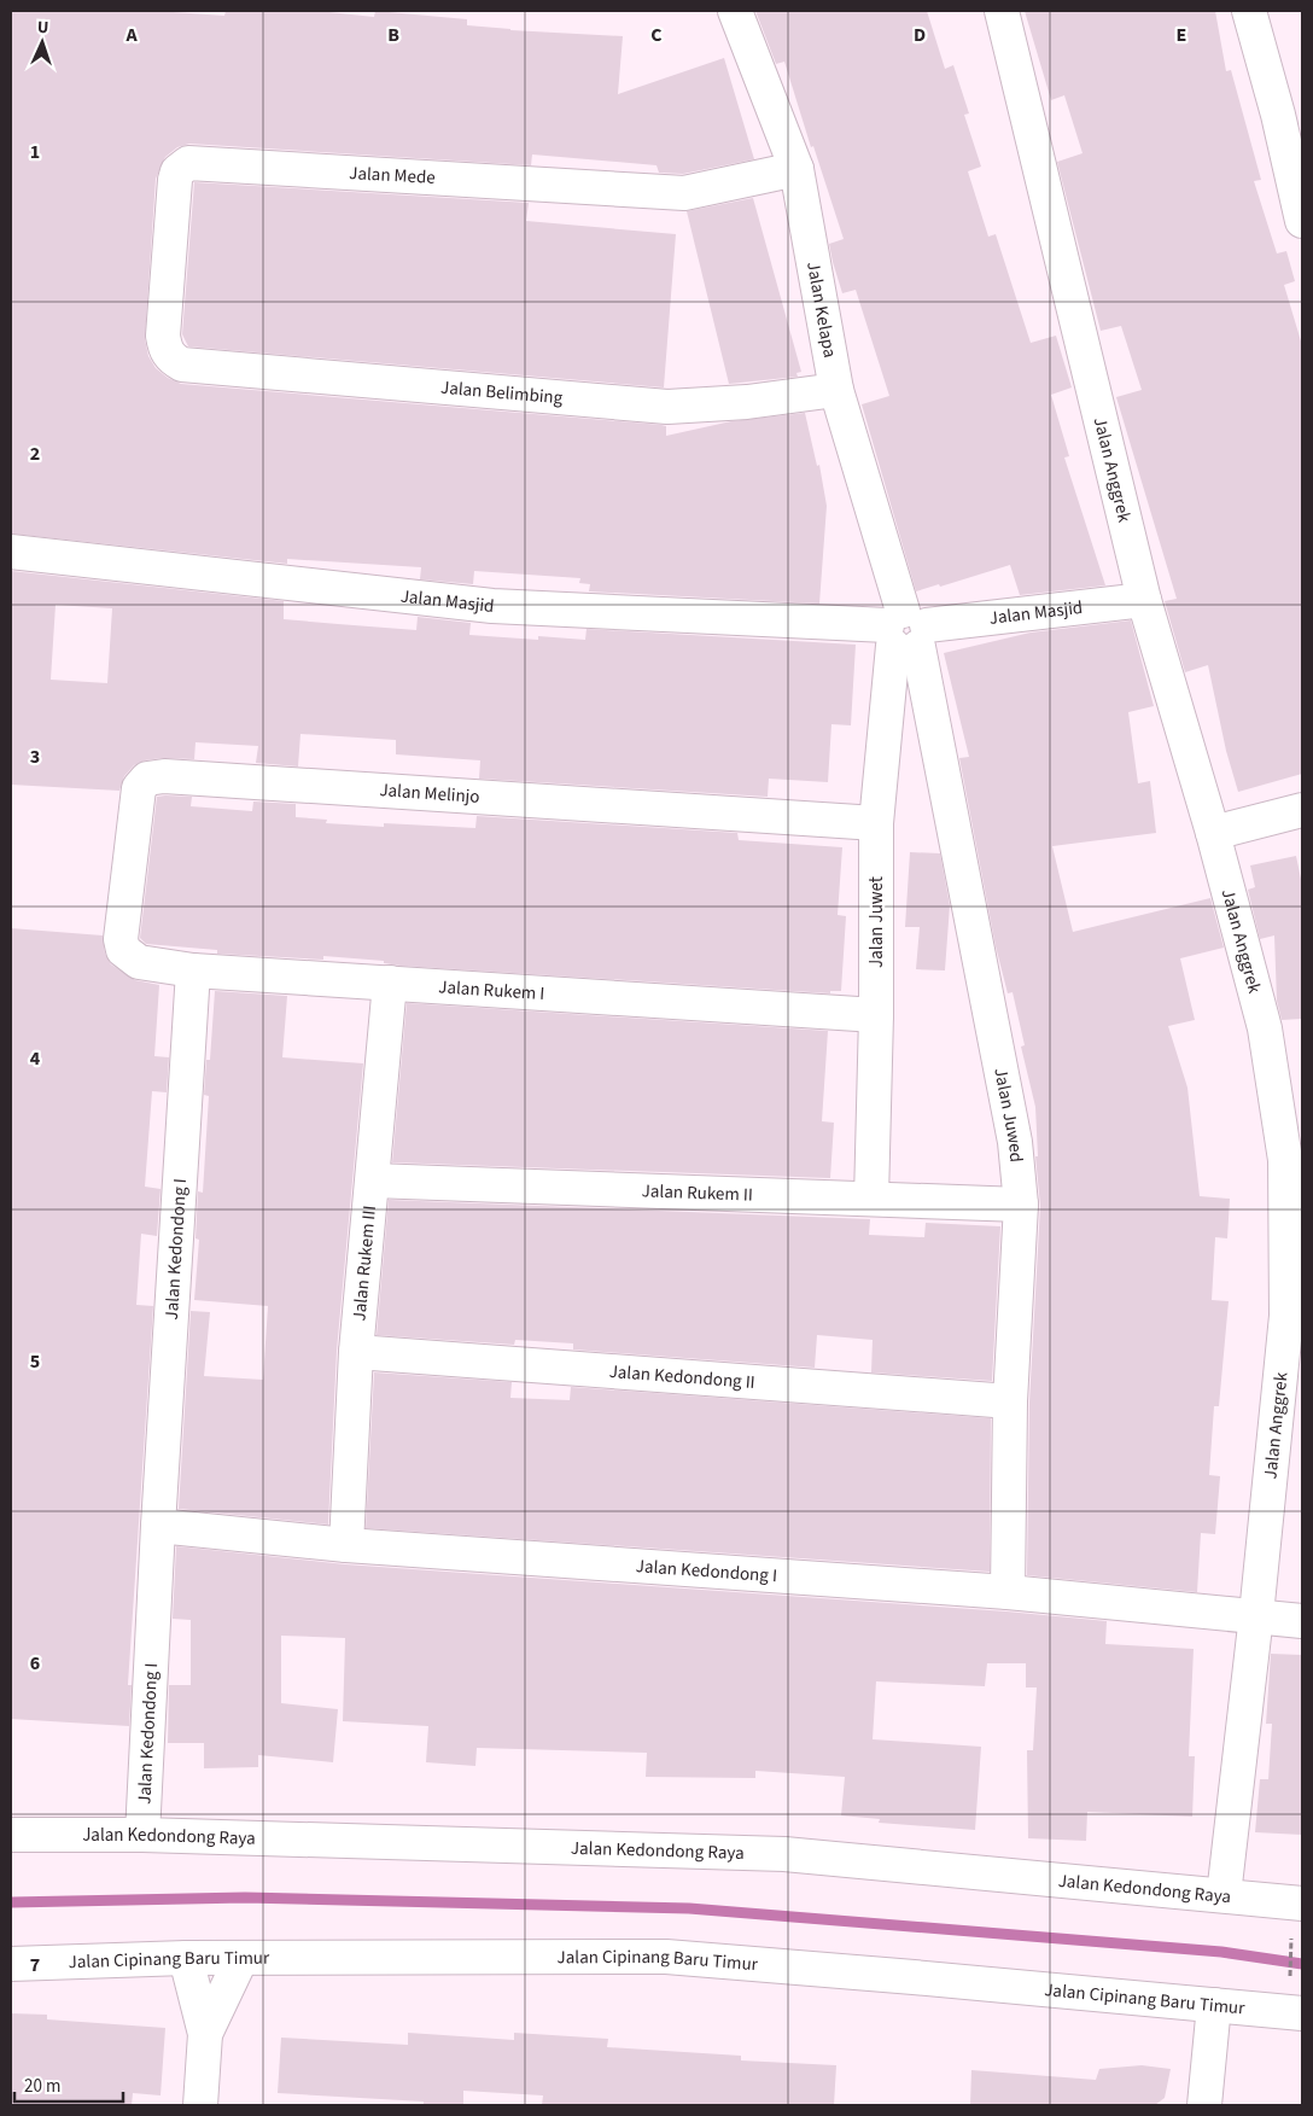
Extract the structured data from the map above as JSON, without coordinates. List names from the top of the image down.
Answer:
{
  "streets": {
    "street": [
      "Jalan Mede",
      "Jalan Kelapa",
      "Jalan Belimbing",
      "Jalan Anggrek",
      "Jalan Masjid",
      "Jalan Melinjo",
      "Jalan Juwet",
      "Jalan Rukem I",
      "Jalan Juwed",
      "Jalan Rukem II",
      "Jalan Kedondong I",
      "Jalan Rukem III",
      "Jalan Kedondong II",
      "Jalan Kedondong Raya",
      "Jalan Cipinang Baru Timur"
    ]
  },
  "crossings": [
    ["Jalan Mede", "Jalan Kelapa"],
    ["Jalan Mede", "Jalan Belimbing"],
    ["Jalan Kelapa", "Jalan Belimbing"],
    ["Jalan Kelapa", "Jalan Masjid"],
    ["Jalan Kelapa", "Jalan Juwet"],
    ["Jalan Kelapa", "Jalan Juwed"],
    ["Jalan Anggrek", "Jalan Masjid"],
    ["Jalan Anggrek", "Jalan Kedondong I"],
    ["Jalan Anggrek", "Jalan Kedondong Raya"],
    ["Jalan Masjid", "Jalan Juwet"],
    ["Jalan Masjid", "Jalan Juwed"],
    ["Jalan Melinjo", "Jalan Juwet"],
    ["Jalan Melinjo", "Jalan Rukem I"],
    ["Jalan Juwet", "Jalan Rukem I"],
    ["Jalan Juwet", "Jalan Juwed"],
    ["Jalan Juwet", "Jalan Rukem II"],
    ["Jalan Rukem I", "Jalan Kedondong I"],
    ["Jalan Rukem I", "Jalan Rukem III"],
    ["Jalan Juwed", "Jalan Rukem II"],
    ["Jalan Juwed", "Jalan Kedondong I"],
    ["Jalan Juwed", "Jalan Kedondong II"],
    ["Jalan Rukem II", "Jalan Rukem III"],
    ["Jalan Kedondong I", "Jalan Rukem III"],
    ["Jalan Kedondong I", "Jalan Kedondong Raya"],
    ["Jalan Rukem III", "Jalan Kedondong II"]
  ],
  "scale_bar": "20 m",
  "north": "top",
  "grid": {
    "columns": [
      "A",
      "B",
      "C",
      "D",
      "E"
    ],
    "rows": [
      "1",
      "2",
      "3",
      "4",
      "5",
      "6",
      "7"
    ]
  }
}
